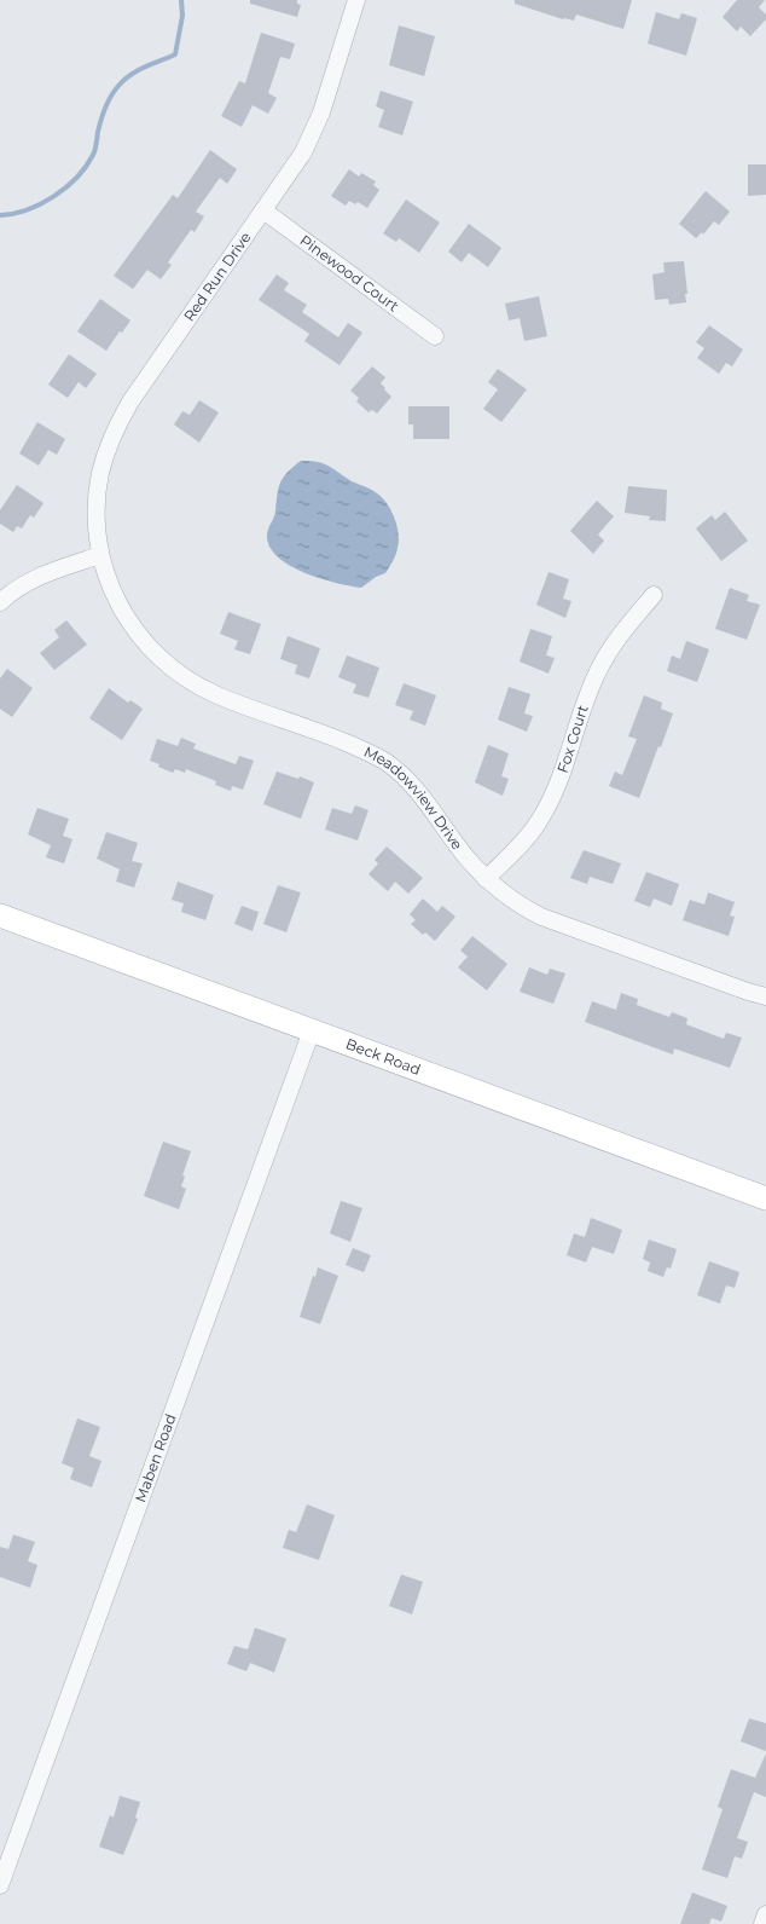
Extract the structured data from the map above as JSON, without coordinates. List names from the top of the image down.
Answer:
{
  "streets": {
    "main road": ["Beck Road"],
    "street": [
      "Pinewood Court",
      "Red Run Drive",
      "Fox Court",
      "Meadowview Drive",
      "Maben Road"
    ]
  },
  "crossings": [
    ["Pinewood Court", "Red Run Drive"],
    ["Red Run Drive", "Meadowview Drive"],
    ["Fox Court", "Meadowview Drive"],
    ["Beck Road", "Maben Road"]
  ]
}
